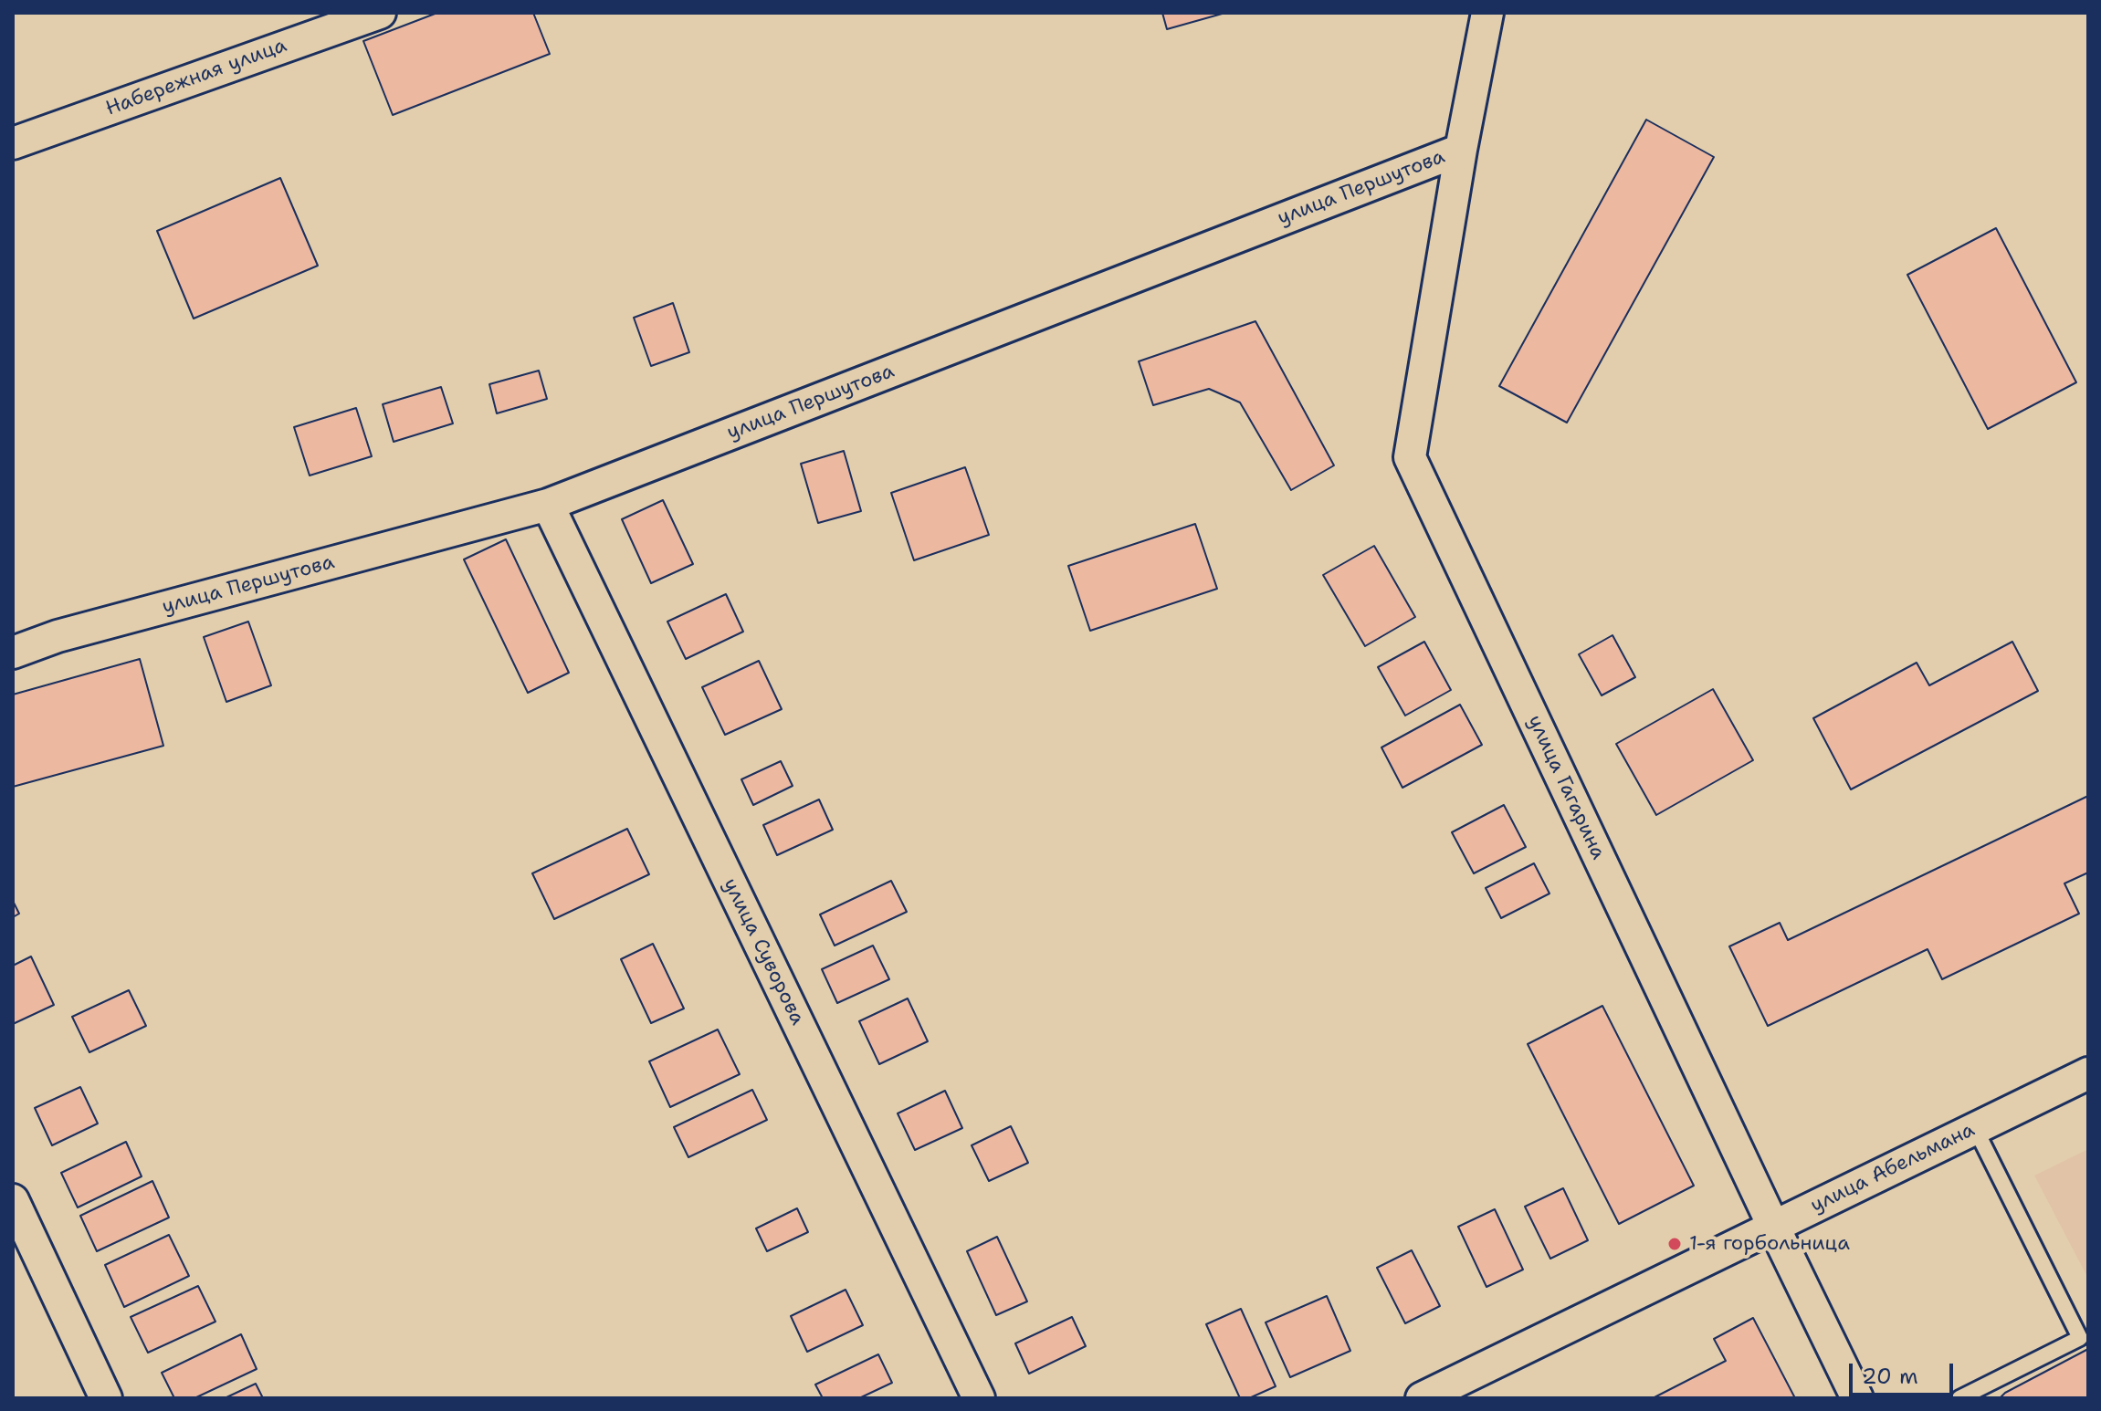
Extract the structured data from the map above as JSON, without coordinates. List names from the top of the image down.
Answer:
{
  "streets": {
    "street": [
      "Набережная улица",
      "улица Першутова",
      "улица Гагарина",
      "улица Суворова",
      "улица Абельмана"
    ]
  },
  "crossings": [
    ["улица Першутова", "улица Гагарина"],
    ["улица Першутова", "улица Суворова"],
    ["улица Гагарина", "улица Абельмана"]
  ],
  "places": ["1-я горбольница"],
  "scale_bar": "20 m"
}
